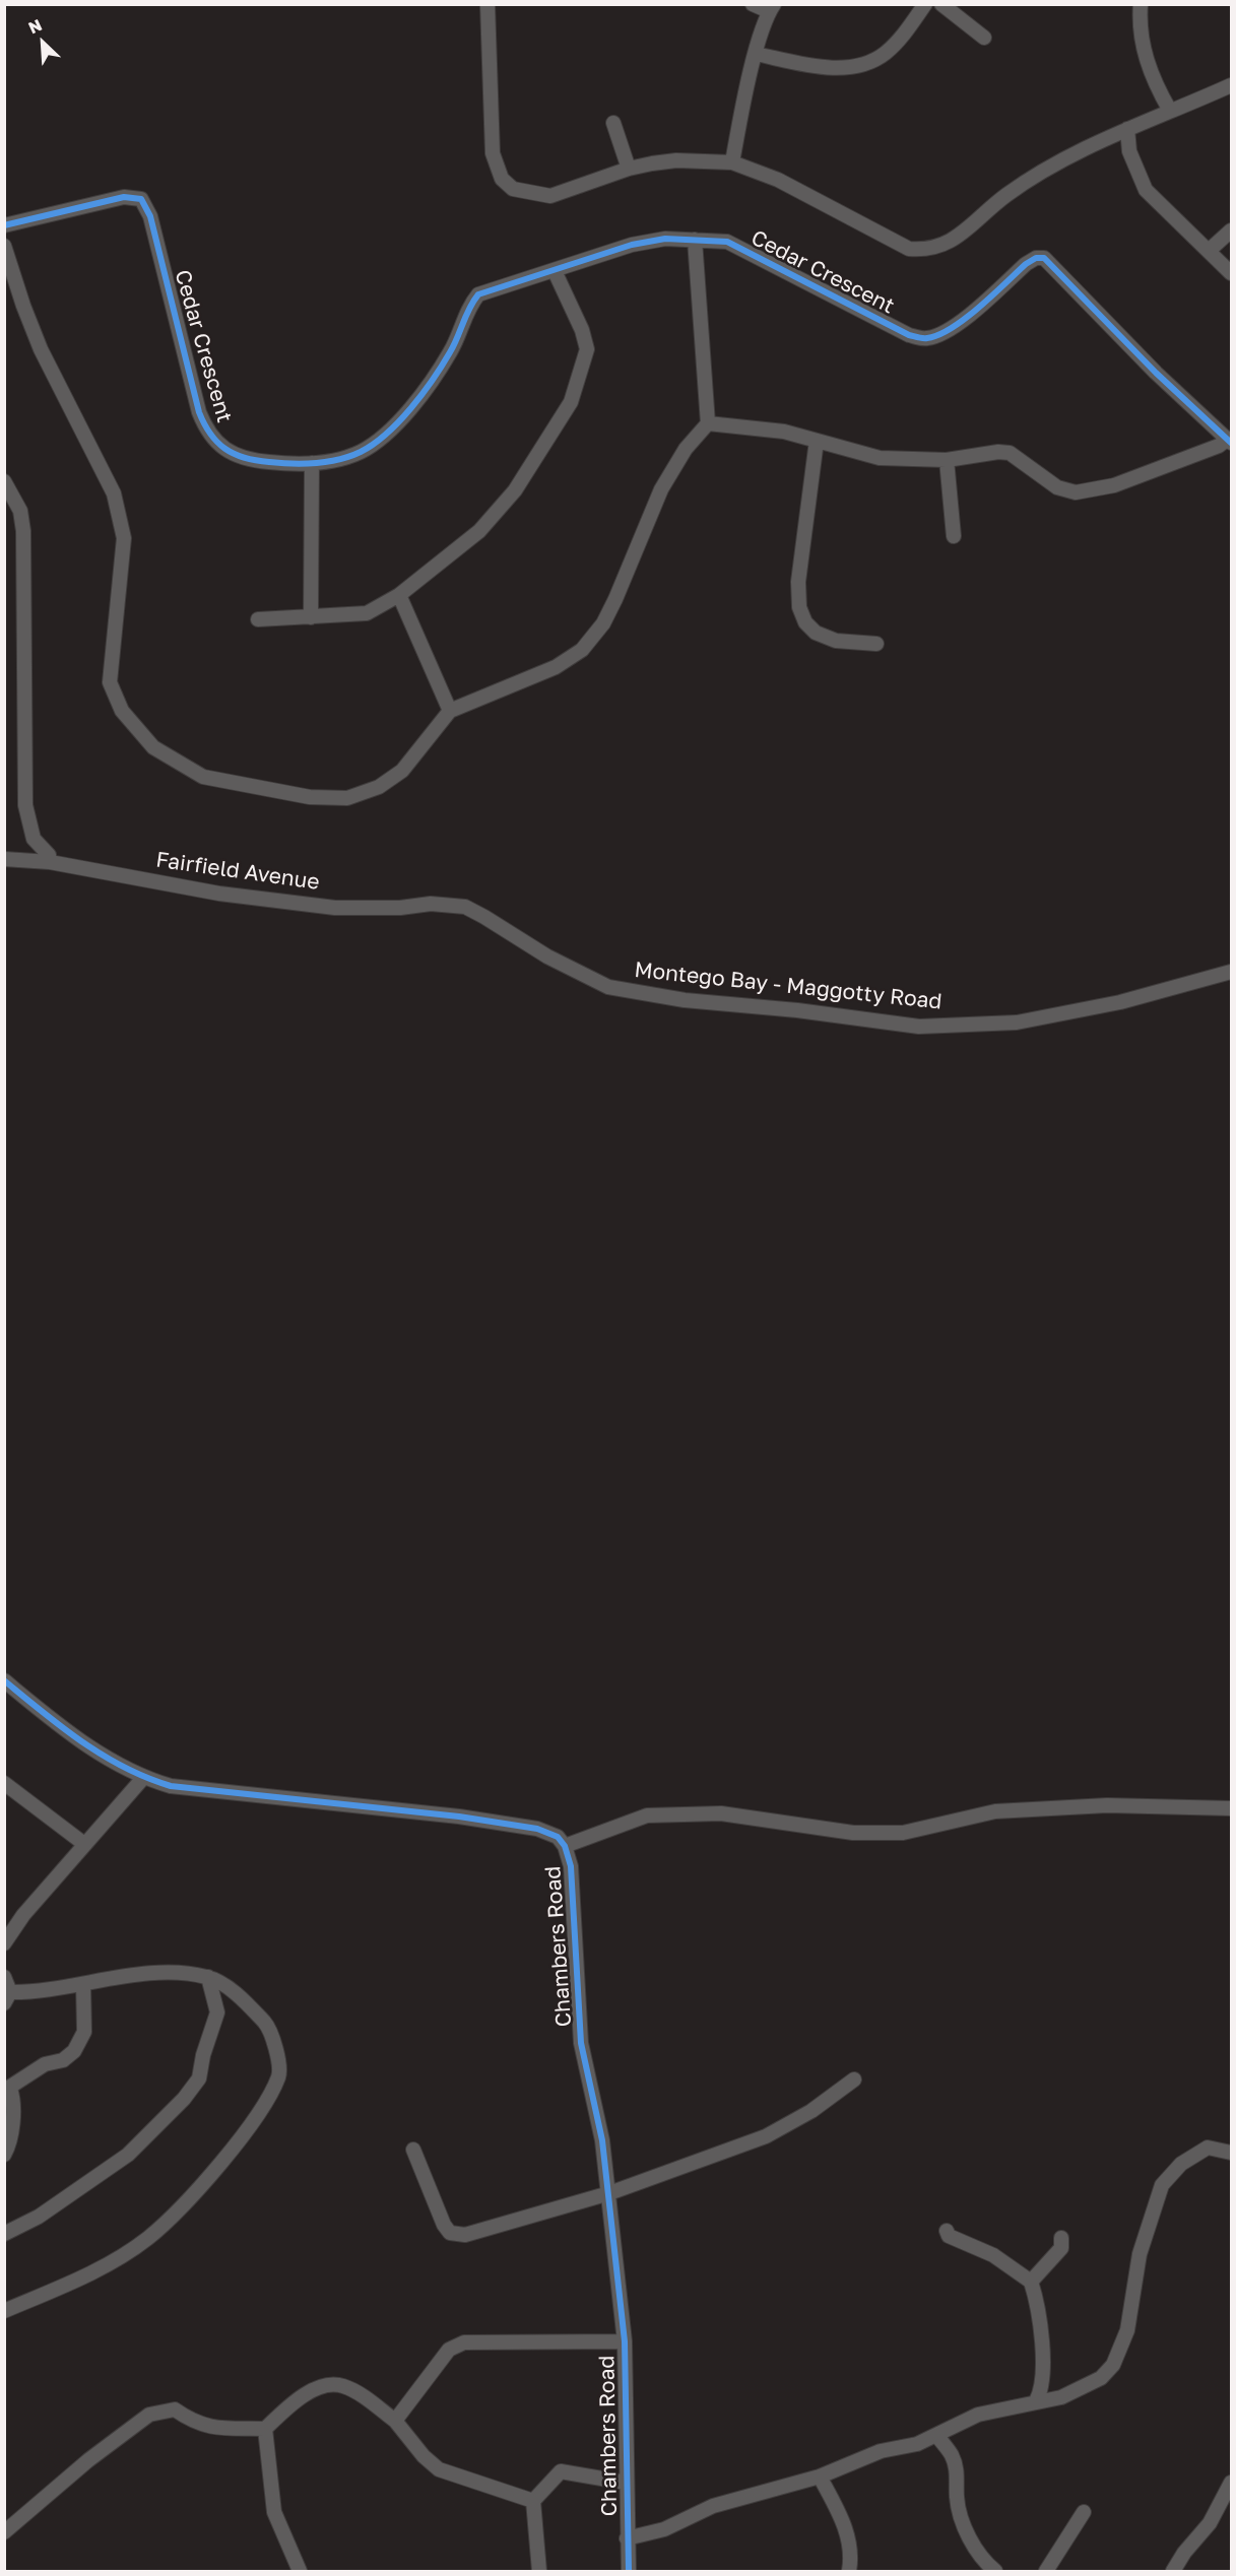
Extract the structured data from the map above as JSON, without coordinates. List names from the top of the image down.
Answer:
{
  "streets": {
    "street": [
      "Cedar Crescent",
      "Fairfield Avenue",
      "Montego Bay - Maggotty Road",
      "Chambers Road"
    ]
  },
  "crossings": [
    ["Fairfield Avenue", "Montego Bay - Maggotty Road"]
  ],
  "north": "top left"
}
